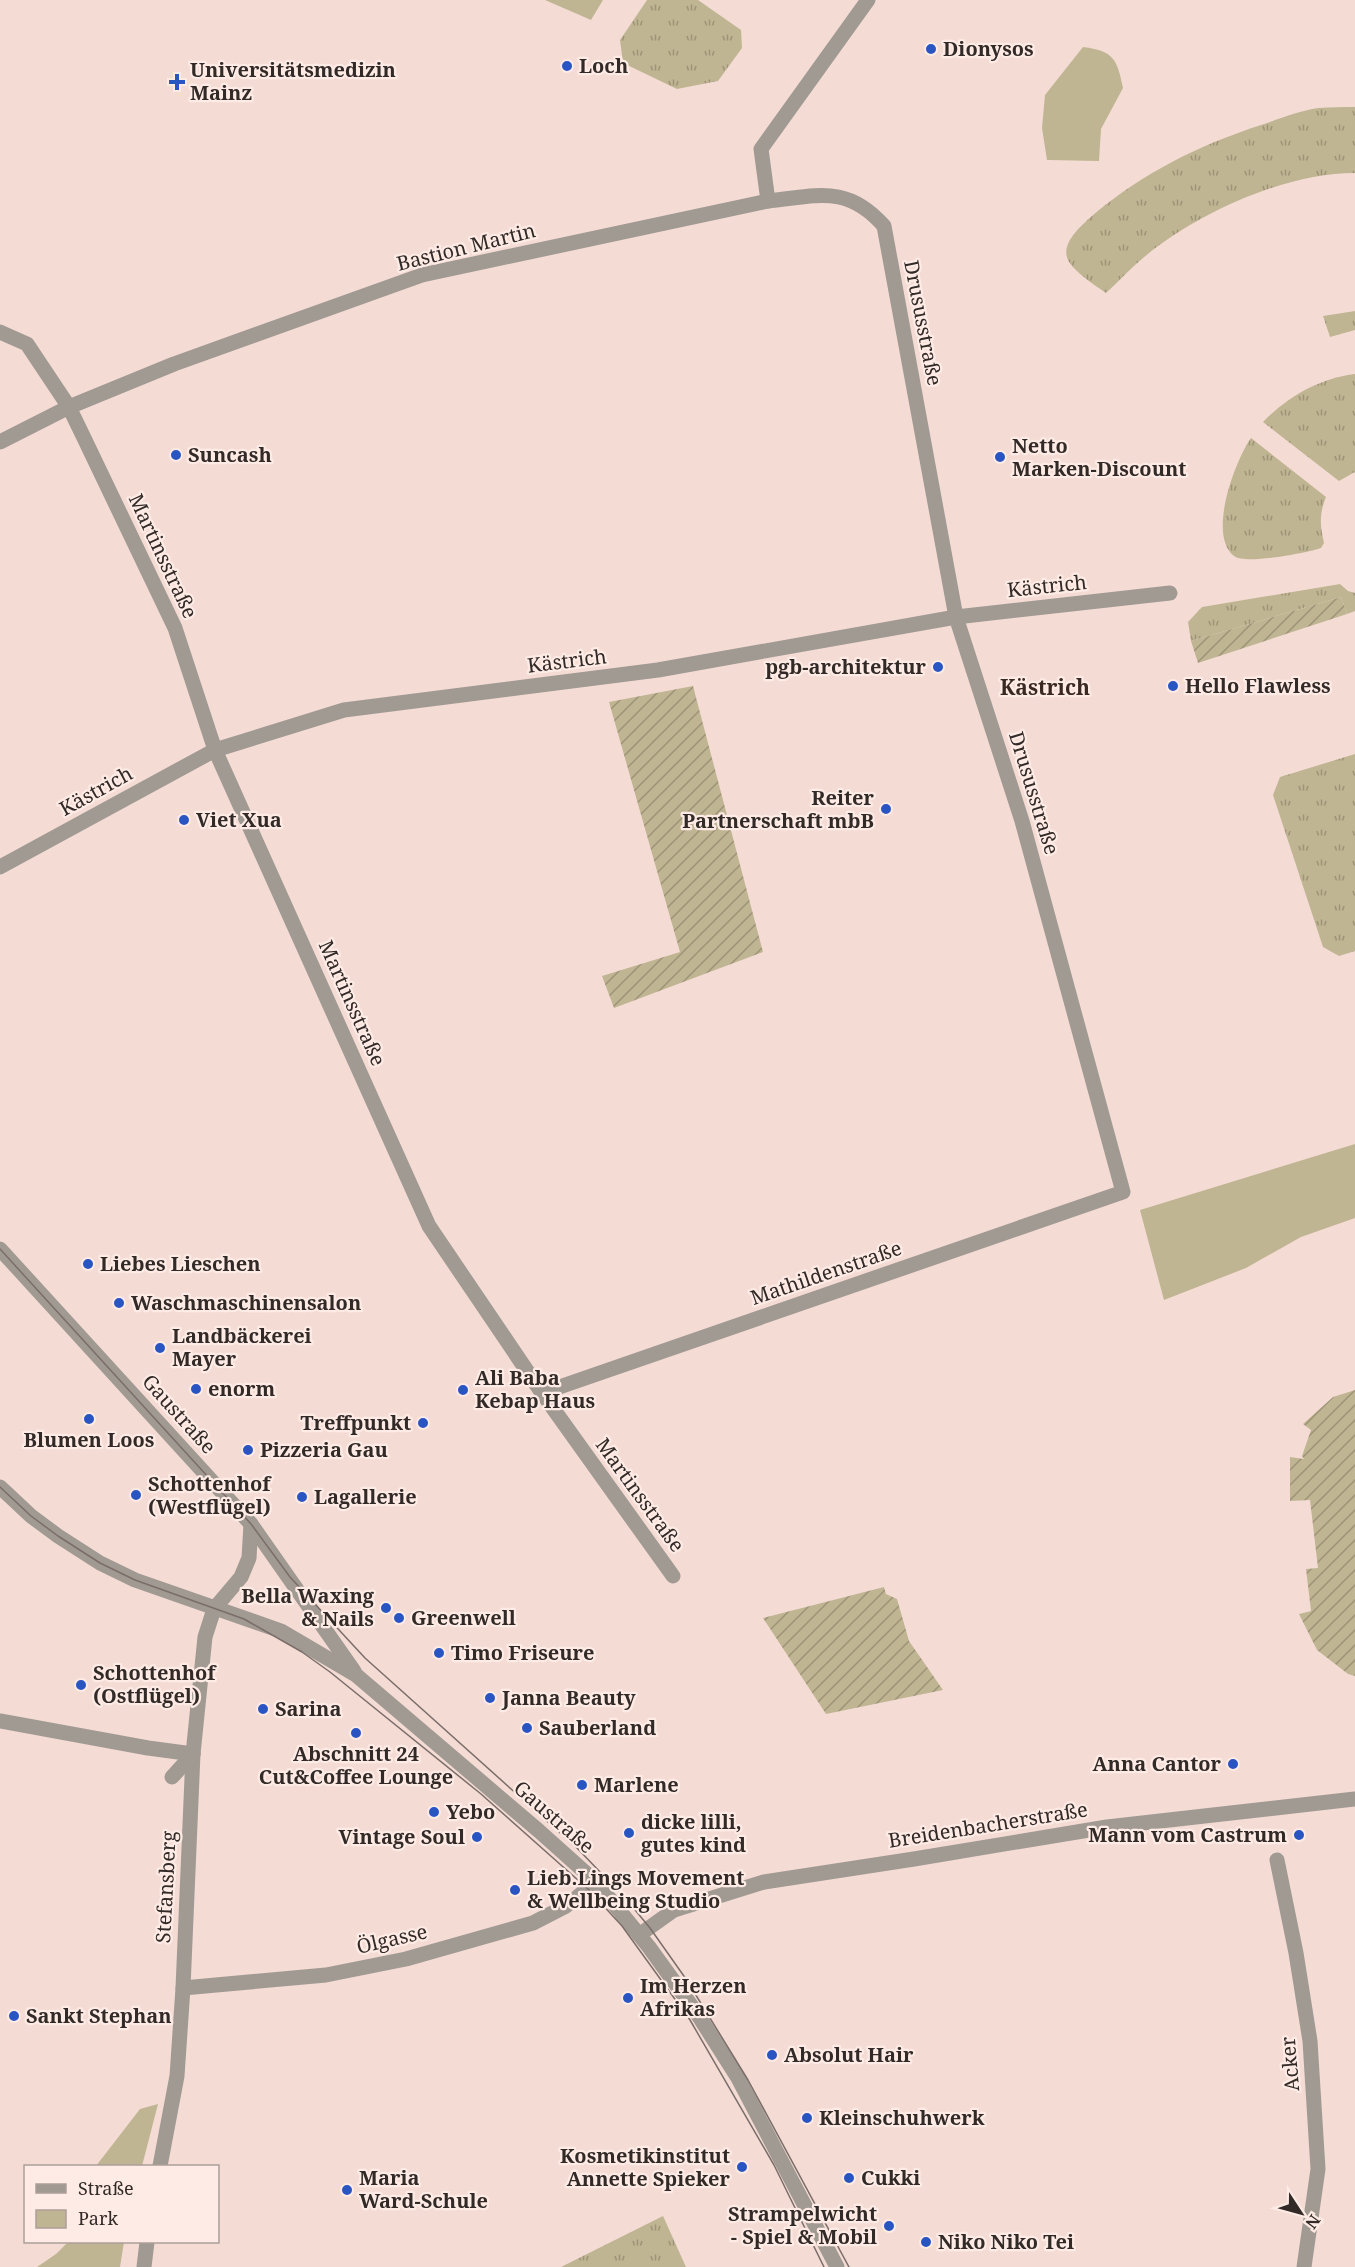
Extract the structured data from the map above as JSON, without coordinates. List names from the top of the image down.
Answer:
{
  "streets": {
    "street": [
      "Bastion Martin",
      "Drususstraße",
      "Martinsstraße",
      "Kästrich",
      "Mathildenstraße",
      "Gaustraße",
      "Breidenbacherstraße",
      "Stefansberg",
      "Ölgasse",
      "Acker"
    ]
  },
  "crossings": [
    ["Bastion Martin", "Drususstraße"],
    ["Bastion Martin", "Martinsstraße"],
    ["Drususstraße", "Kästrich"],
    ["Drususstraße", "Mathildenstraße"],
    ["Martinsstraße", "Kästrich"],
    ["Martinsstraße", "Mathildenstraße"],
    ["Gaustraße", "Breidenbacherstraße"],
    ["Gaustraße", "Stefansberg"],
    ["Gaustraße", "Ölgasse"],
    ["Stefansberg", "Ölgasse"]
  ],
  "districts": ["Kästrich"],
  "places": {
    "other": [
      "Dionysos",
      "Loch",
      "Suncash",
      "Netto Marken-Discount",
      "pgb-architektur",
      "Hello Flawless",
      "Reiter Partnerschaft mbB",
      "Viet Xua",
      "Liebes Lieschen",
      "Waschmaschinensalon",
      "Landbäckerei Mayer",
      "enorm",
      "Ali Baba Kebap Haus",
      "Blumen Loos",
      "Treffpunkt",
      "Pizzeria Gau",
      "Schottenhof (Westflügel)",
      "Lagallerie",
      "Bella Waxing & Nails",
      "Greenwell",
      "Timo Friseure",
      "Schottenhof (Ostflügel)",
      "Janna Beauty",
      "Sarina",
      "Sauberland",
      "Abschnitt 24 Cut&Coffee Lounge",
      "Anna Cantor",
      "Marlene",
      "Yebo",
      "dicke lilli, gutes kind",
      "Mann vom Castrum",
      "Vintage Soul",
      "Lieb.Lings Movement & Wellbeing Studio",
      "Im Herzen Afrikas",
      "Sankt Stephan",
      "Absolut Hair",
      "Kleinschuhwerk",
      "Kosmetikinstitut Annette Spieker",
      "Cukki",
      "Maria Ward-Schule",
      "Strampelwicht - Spiel & Mobil",
      "Niko Niko Tei"
    ],
    "health": ["Universitätsmedizin Mainz"]
  },
  "legend": ["Straße", "Park"],
  "north": "bottom right"
}
